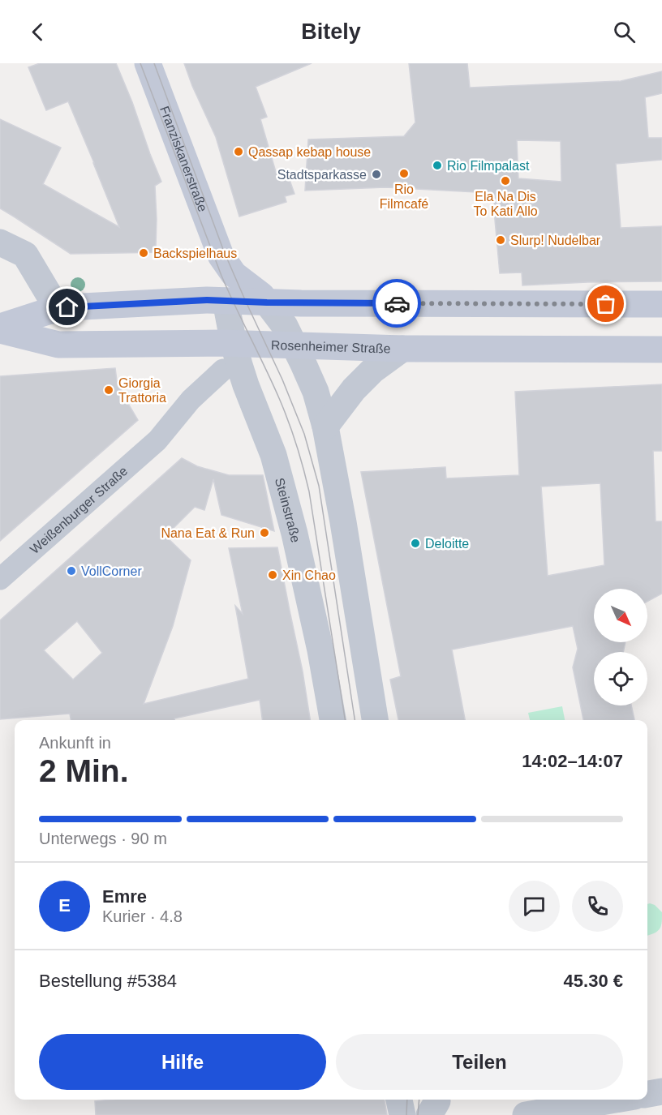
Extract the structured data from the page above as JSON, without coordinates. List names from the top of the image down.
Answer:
{
  "streets": {
    "main road": ["Franziskanerstraße", "Rosenheimer Straße"],
    "street": ["Weißenburger Straße", "Steinstraße"]
  },
  "crossings": [
    ["Franziskanerstraße", "Steinstraße"],
    ["Rosenheimer Straße", "Steinstraße"]
  ],
  "places": [
    "Qassap kebap house",
    "Rio Filmpalast",
    "Rio Filmcafé",
    "Stadtsparkasse",
    "Ela Na Dis To Kati Allo",
    "Slurp! Nudelbar",
    "Backspielhaus",
    "Giorgia Trattoria",
    "Nana Eat & Run",
    "Deloitte",
    "VollCorner",
    "Xin Chao"
  ],
  "north": "bottom right",
  "page": {
    "header": "Bitely",
    "heading": ["2 Min.", "Ankunft in", "14:02–14:07"],
    "panel": [
      "Emre",
      "Kurier · 4.8",
      "Bestellung #5384",
      "45.30 €"
    ],
    "bar": "Unterwegs · 90 m",
    "round": "E",
    "buttons": ["Hilfe", "Teilen"]
  }
}
